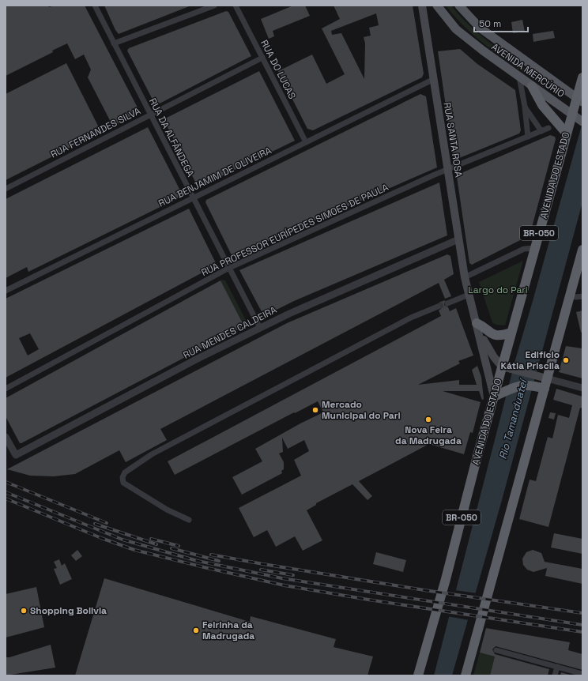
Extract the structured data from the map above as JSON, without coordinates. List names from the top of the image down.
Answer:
{
  "streets": {
    "highway": ["AVENIDA DO ESTADO", "BR-050"],
    "main road": ["AVENIDA MERCÚRIO", "RUA SANTA ROSA"],
    "street": [
      "RUA DO LUCAS",
      "RUA FERNANDES SILVA",
      "RUA DA ALFÂNDEGA",
      "RUA BENJAMIM DE OLIVEIRA",
      "RUA PROFESSOR EURÍPEDES SIMOES DE PAULA",
      "RUA MENDES CALDEIRA"
    ]
  },
  "crossings": [
    ["RUA DO LUCAS", "RUA FERNANDES SILVA"],
    ["RUA DO LUCAS", "RUA BENJAMIM DE OLIVEIRA"],
    ["AVENIDA MERCÚRIO", "AVENIDA DO ESTADO"],
    ["RUA FERNANDES SILVA", "RUA DA ALFÂNDEGA"],
    ["RUA DA ALFÂNDEGA", "RUA BENJAMIM DE OLIVEIRA"],
    ["RUA DA ALFÂNDEGA", "RUA PROFESSOR EURÍPEDES SIMOES DE PAULA"],
    ["RUA DA ALFÂNDEGA", "RUA MENDES CALDEIRA"],
    ["RUA SANTA ROSA", "RUA BENJAMIM DE OLIVEIRA"],
    ["RUA SANTA ROSA", "RUA PROFESSOR EURÍPEDES SIMOES DE PAULA"],
    ["RUA SANTA ROSA", "RUA MENDES CALDEIRA"]
  ],
  "water": ["Rio Tamanduateí"],
  "parks": ["Largo do Pari"],
  "places": [
    "Edifício Kátia Priscila",
    "Mercado Municipal do Pari",
    "Nova Feira da Madrugada",
    "Shopping Bolivia",
    "Feirinha da Madrugada"
  ],
  "scale_bar": "50 m"
}
